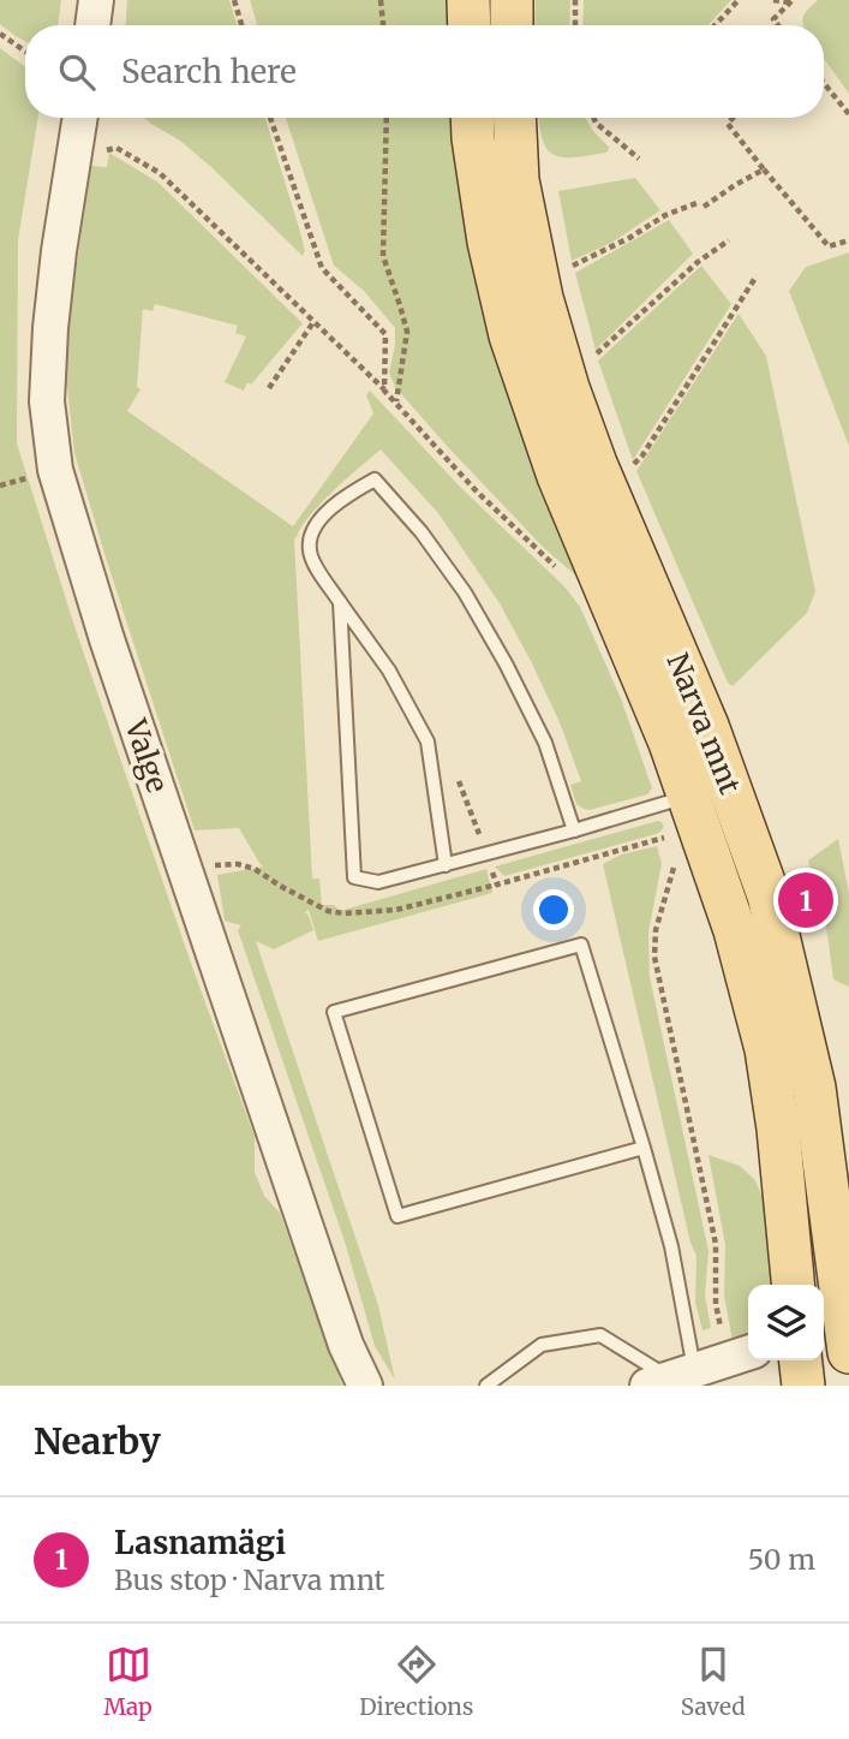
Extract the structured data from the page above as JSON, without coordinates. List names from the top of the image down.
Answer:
{
  "streets": {
    "main road": ["Narva mnt"],
    "street": ["Valge"]
  },
  "page": {
    "search": "Search here",
    "pins": "1",
    "heading": "Nearby",
    "list": [
      {
        "mark": "1",
        "name": "Lasnamägi",
        "note": "Bus stop · Narva mnt",
        "value": "50 m"
      }
    ],
    "nav": ["Map", "Directions", "Saved"]
  }
}
